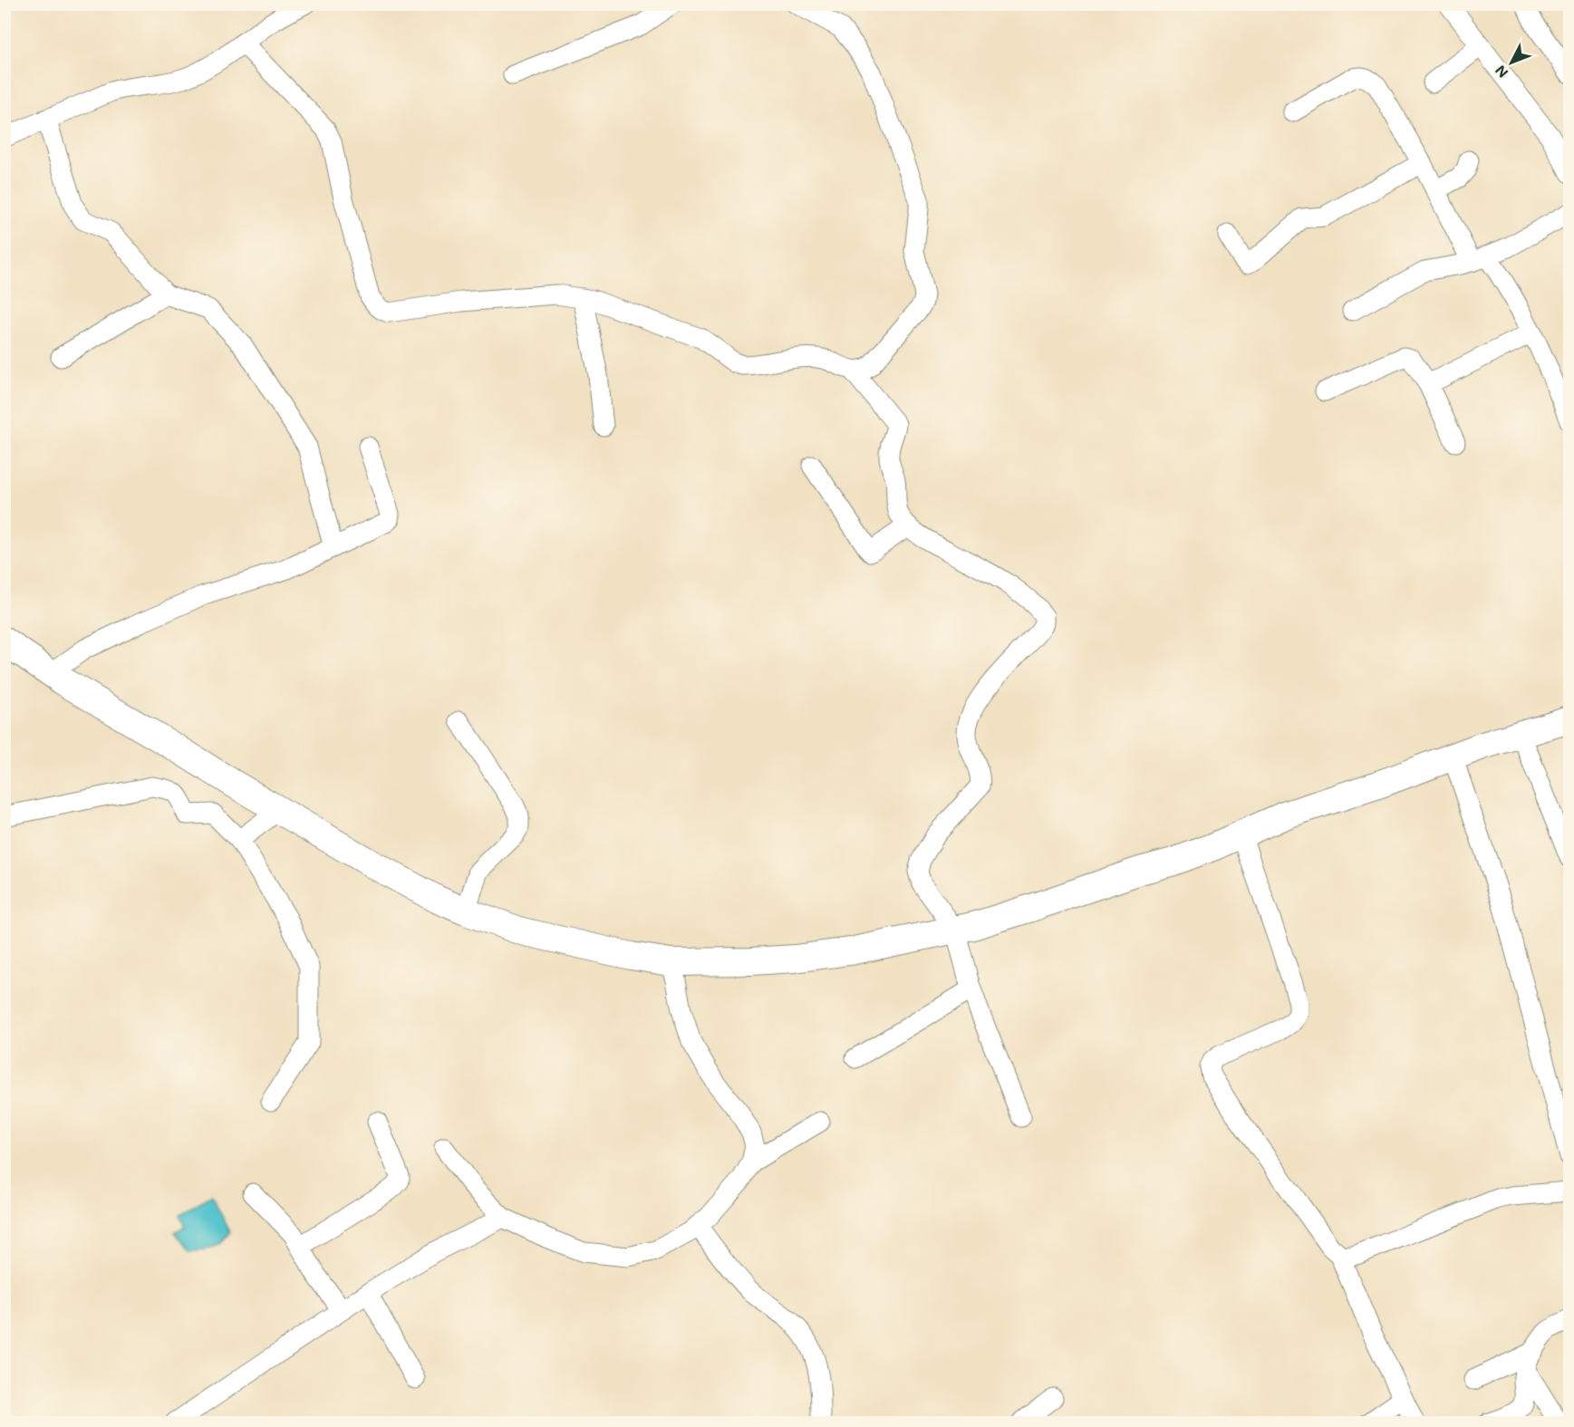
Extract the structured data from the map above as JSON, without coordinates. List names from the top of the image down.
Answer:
{
  "north": "bottom left"
}
